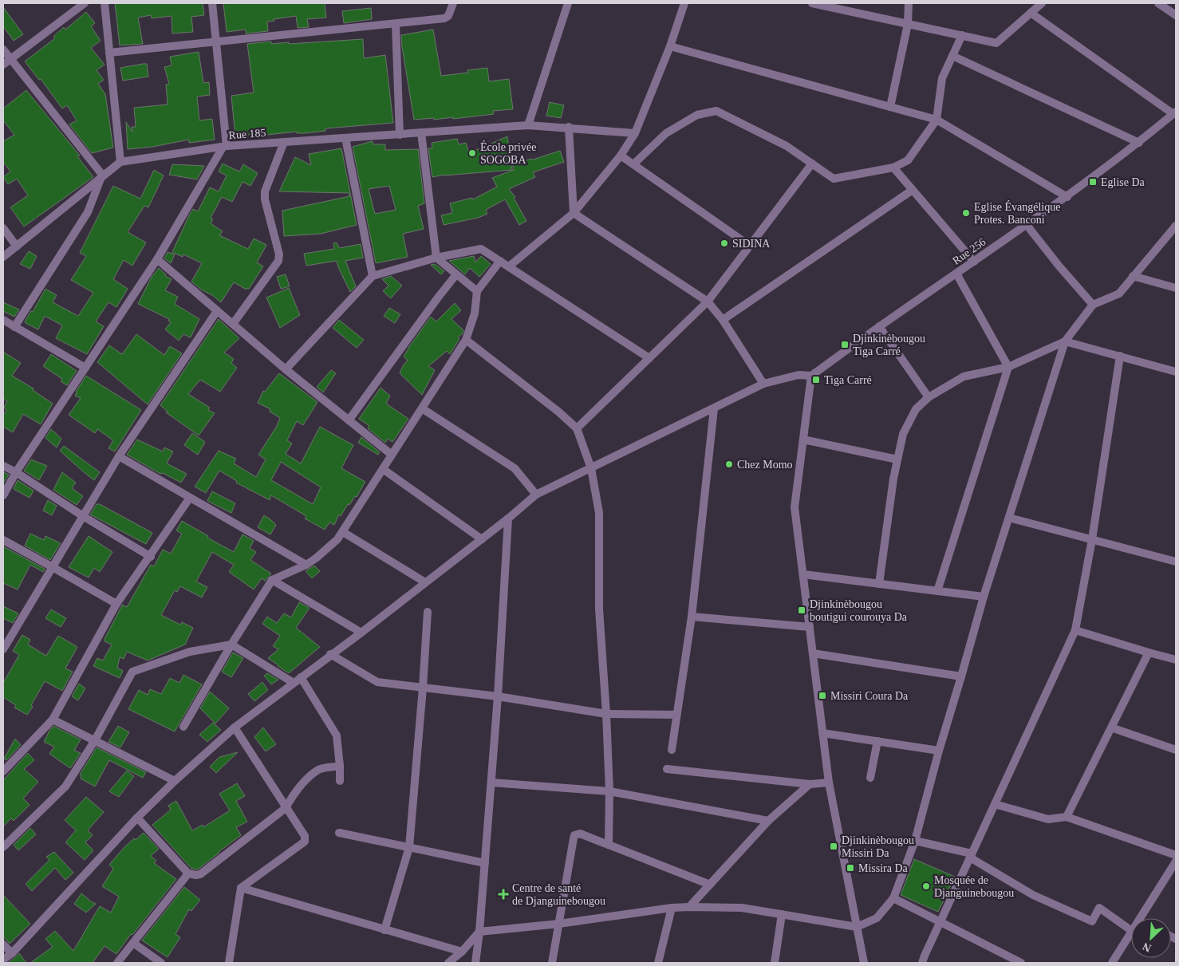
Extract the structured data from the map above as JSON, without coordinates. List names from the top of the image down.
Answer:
{
  "streets": {
    "street": ["Rue 185", "Rue 256"]
  },
  "places": {
    "other": [
      "École privée SOGOBA",
      "Eglise Évangélique Protes. Banconi",
      "SIDINA",
      "Chez Momo",
      "Mosquée de Djanguinebougou"
    ],
    "transit": [
      "Eglise Da",
      "Djinkinèbougou Tiga Carré",
      "Tiga Carré",
      "Djinkinèbougou boutigui courouya Da",
      "Missiri Coura Da",
      "Djinkinèbougou Missiri Da",
      "Missira Da"
    ],
    "health": ["Centre de santé de Djanguinebougou"]
  },
  "north": "bottom left"
}
